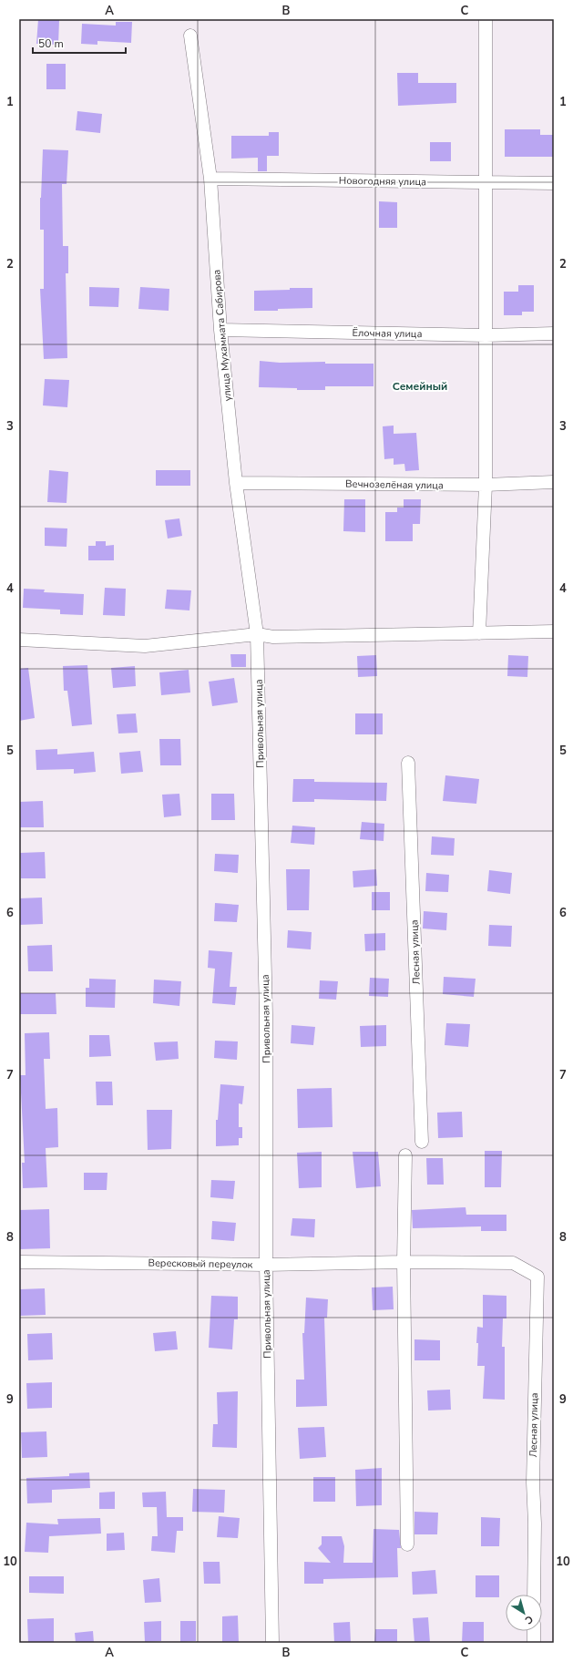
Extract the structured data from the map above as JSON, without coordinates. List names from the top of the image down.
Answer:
{
  "streets": {
    "street": [
      "Новогодняя улица",
      "Ёлочная улица",
      "улица Мухаммата Сабирова",
      "Вечнозелёная улица",
      "Привольная улица",
      "Лесная улица",
      "Вересковый переулок"
    ]
  },
  "crossings": [
    ["Новогодняя улица", "улица Мухаммата Сабирова"],
    ["Ёлочная улица", "улица Мухаммата Сабирова"],
    ["улица Мухаммата Сабирова", "Вечнозелёная улица"],
    ["улица Мухаммата Сабирова", "Привольная улица"],
    ["Привольная улица", "Вересковый переулок"],
    ["Лесная улица", "Вересковый переулок"]
  ],
  "districts": ["Семейный"],
  "scale_bar": "50 m",
  "north": "bottom right",
  "grid": {
    "columns": ["A", "B", "C"],
    "rows": [
      "1",
      "2",
      "3",
      "4",
      "5",
      "6",
      "7",
      "8",
      "9",
      "10"
    ]
  }
}
